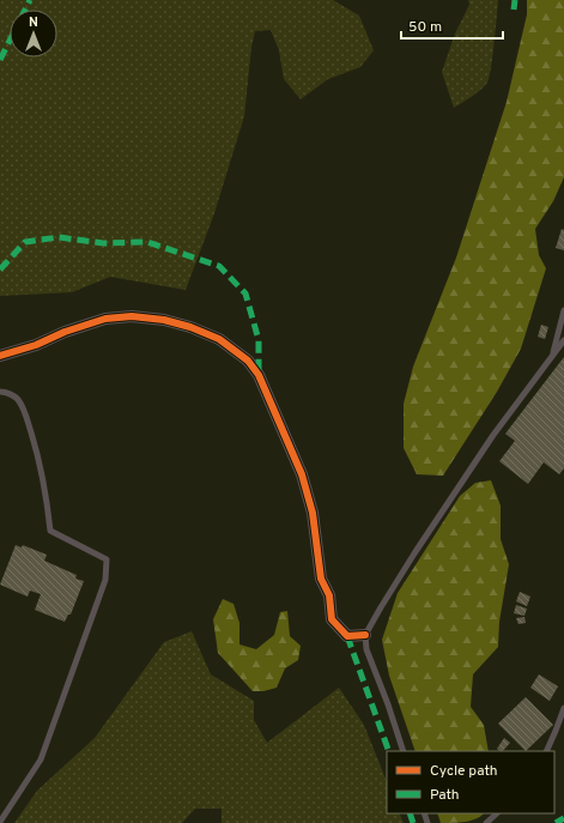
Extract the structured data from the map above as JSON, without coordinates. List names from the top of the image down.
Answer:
{
  "legend": ["Cycle path", "Path"],
  "scale_bar": "50 m",
  "north": "top"
}
